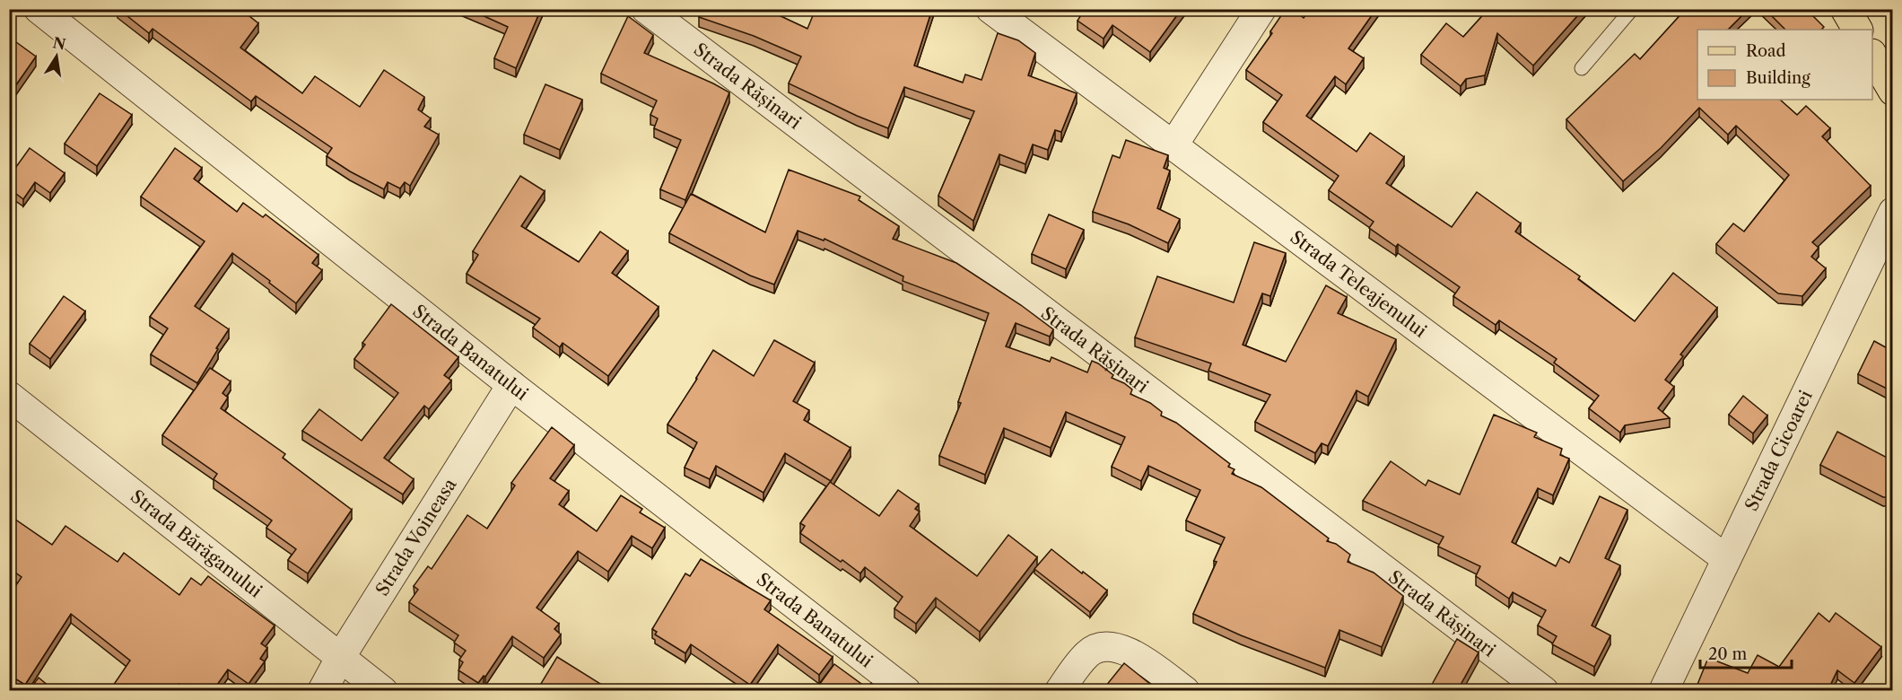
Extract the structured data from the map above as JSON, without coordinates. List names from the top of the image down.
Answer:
{
  "streets": {
    "street": [
      "Strada Rășinari",
      "Strada Teleajenului",
      "Strada Banatului",
      "Strada Cicoarei",
      "Strada Voineasa",
      "Strada Bărăganului"
    ]
  },
  "crossings": [
    ["Strada Teleajenului", "Strada Cicoarei"],
    ["Strada Banatului", "Strada Voineasa"],
    ["Strada Voineasa", "Strada Bărăganului"]
  ],
  "legend": ["Road", "Building"],
  "scale_bar": "20 m",
  "north": "top"
}
